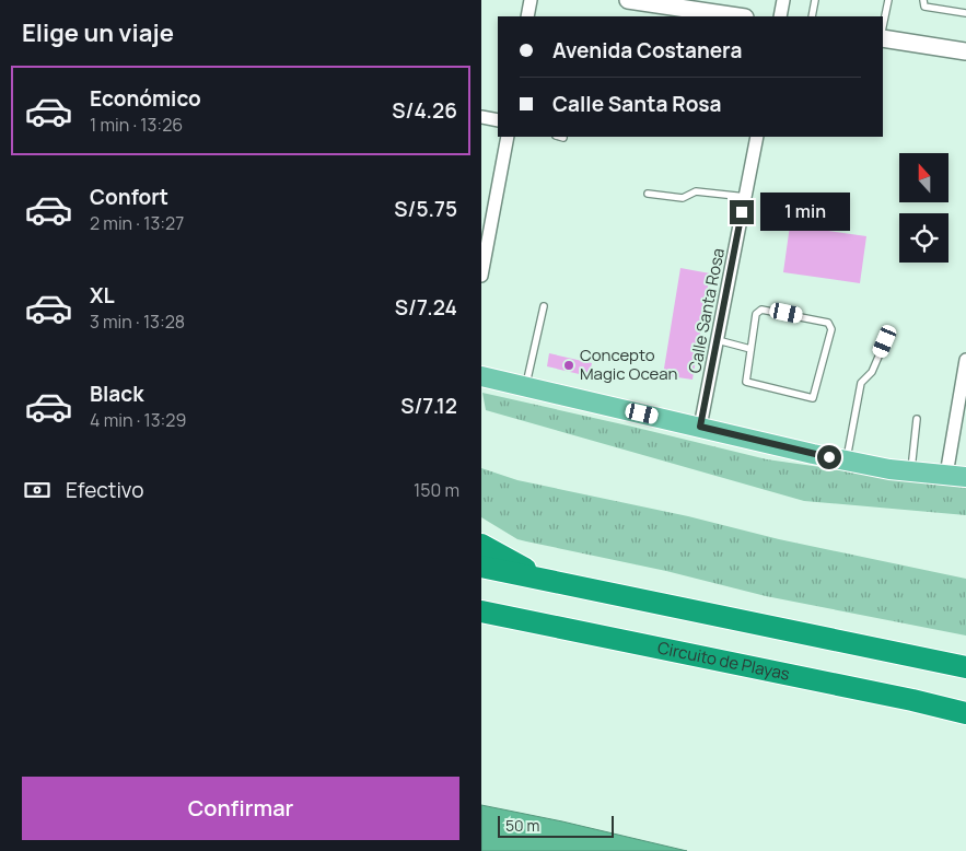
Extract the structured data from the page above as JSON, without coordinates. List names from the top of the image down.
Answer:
{
  "streets": {
    "highway": ["Circuito de Playas"],
    "street": ["Calle Santa Rosa"]
  },
  "places": ["Concepto Magic Ocean"],
  "scale_bar": "50 m",
  "north": "top",
  "page": {
    "heading": "Elige un viaje",
    "banner": ["Avenida Costanera", "Calle Santa Rosa"],
    "list": [
      {
        "name": "Económico",
        "note": "1 min · 13:26",
        "value": "S/4.26"
      },
      {
        "name": "Confort",
        "note": "2 min · 13:27",
        "value": "S/5.75"
      },
      {
        "name": "XL",
        "note": "3 min · 13:28",
        "value": "S/7.24"
      },
      {
        "name": "Black",
        "note": "4 min · 13:29",
        "value": "S/7.12"
      }
    ],
    "bubble": "1 min",
    "pay": ["Efectivo", "150 m"],
    "buttons": "Confirmar",
    "scale": "50 m"
  }
}
